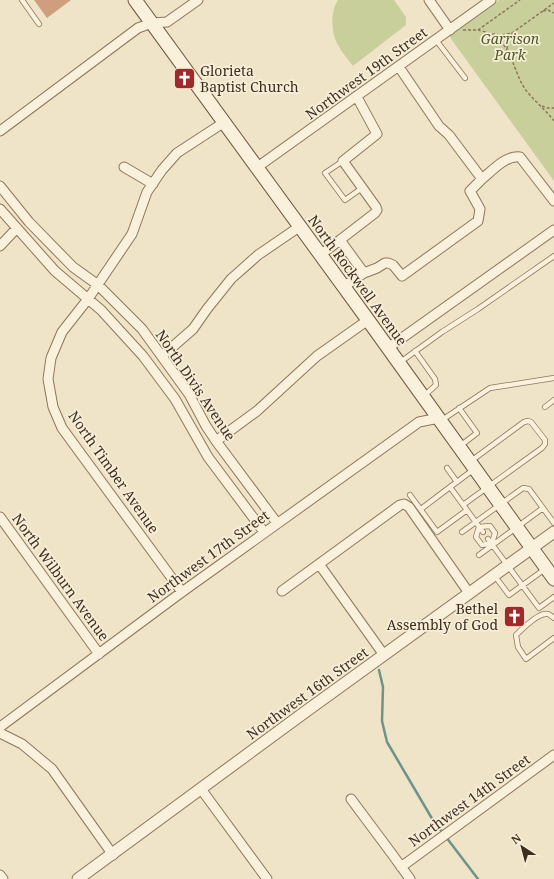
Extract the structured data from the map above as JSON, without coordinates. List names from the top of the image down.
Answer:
{
  "streets": {
    "main road": ["North Rockwell Avenue"],
    "street": [
      "Northwest 19th Street",
      "North Divis Avenue",
      "North Timber Avenue",
      "Northwest 17th Street",
      "North Wilburn Avenue",
      "Northwest 16th Street",
      "Northwest 14th Street"
    ]
  },
  "crossings": [
    ["Northwest 19th Street", "North Rockwell Avenue"],
    ["North Rockwell Avenue", "North Timber Avenue"],
    ["North Rockwell Avenue", "Northwest 17th Street"],
    ["North Rockwell Avenue", "Northwest 16th Street"],
    ["North Divis Avenue", "North Timber Avenue"],
    ["North Divis Avenue", "Northwest 17th Street"],
    ["North Timber Avenue", "Northwest 17th Street"],
    ["Northwest 17th Street", "North Wilburn Avenue"]
  ],
  "parks": ["Garrison Park"],
  "places": {
    "church": ["Glorieta Baptist Church", "Bethel Assembly of God"]
  },
  "north": "top left"
}
